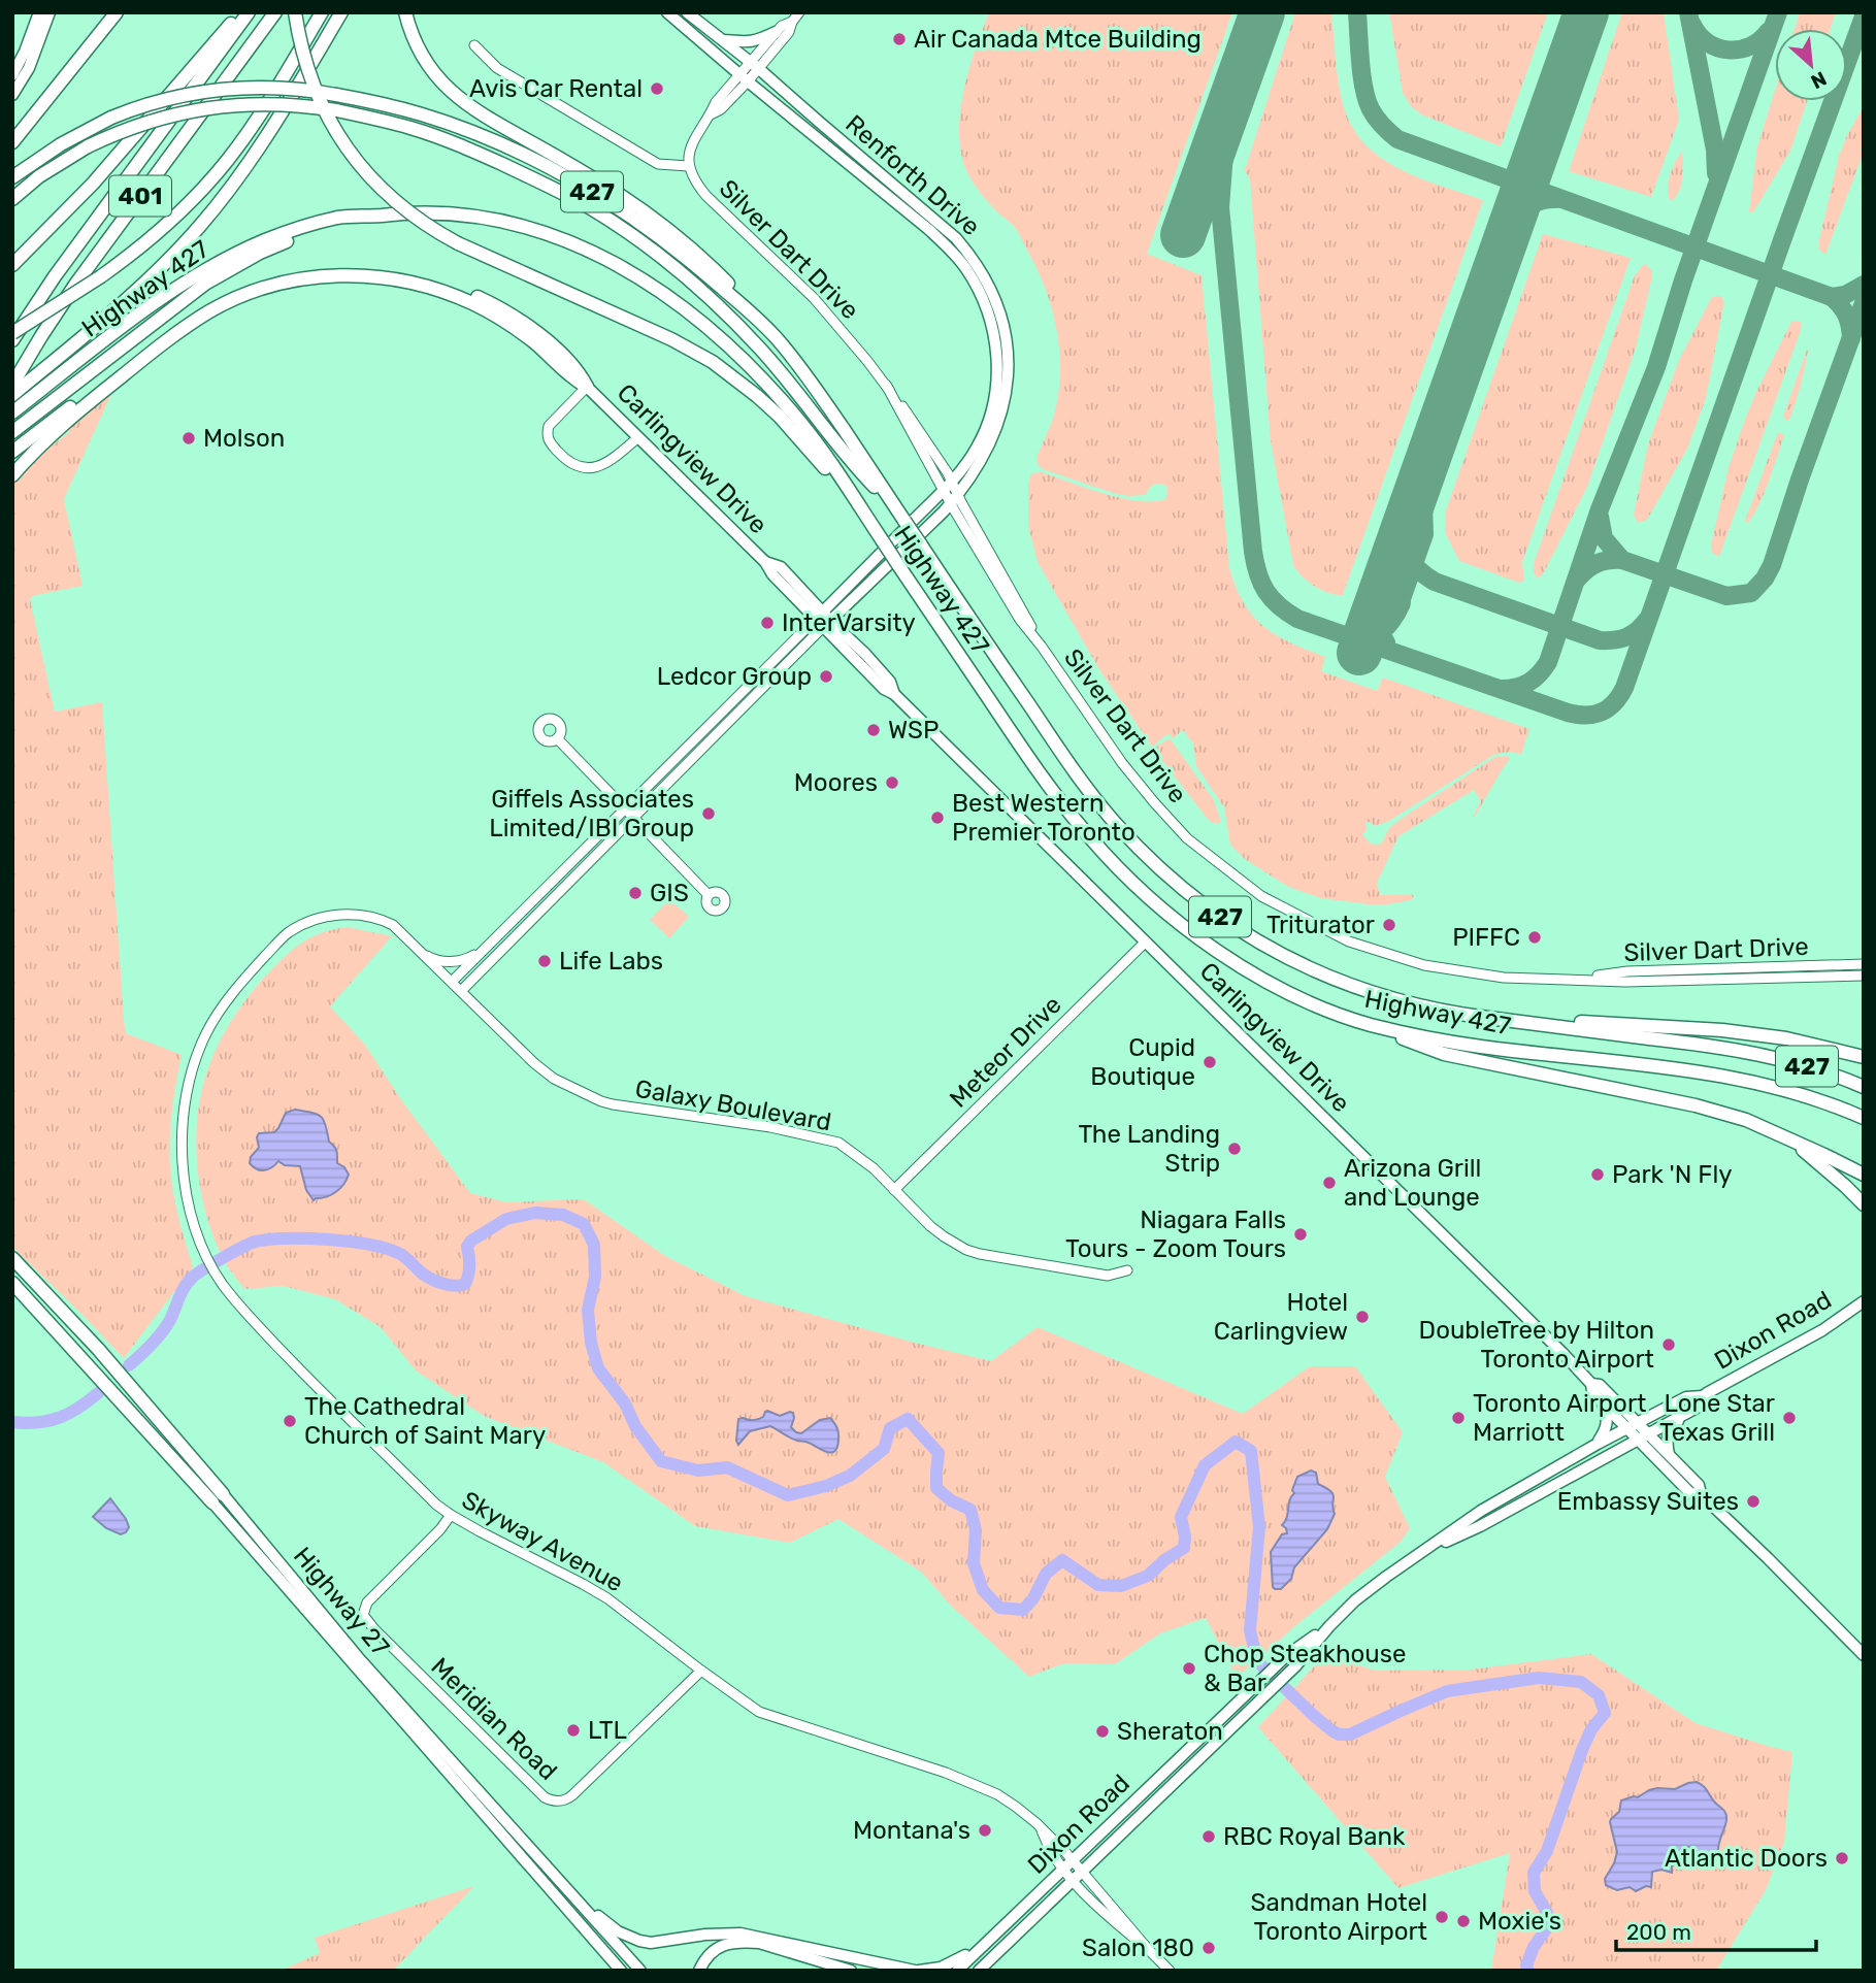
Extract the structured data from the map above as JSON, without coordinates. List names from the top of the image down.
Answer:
{
  "streets": {
    "highway": [
      "427",
      "401",
      "Highway 427",
      "Highway 27"
    ],
    "main road": ["Renforth Drive", "Carlingview Drive", "Dixon Road"],
    "street": [
      "Silver Dart Drive",
      "Meteor Drive",
      "Galaxy Boulevard",
      "Skyway Avenue",
      "Meridian Road"
    ]
  },
  "crossings": [
    ["Renforth Drive", "Silver Dart Drive"],
    ["Renforth Drive", "Carlingview Drive"],
    ["Carlingview Drive", "Meteor Drive"],
    ["Carlingview Drive", "Dixon Road"],
    ["Meteor Drive", "Galaxy Boulevard"],
    ["Galaxy Boulevard", "Skyway Avenue"],
    ["Dixon Road", "Skyway Avenue"],
    ["Skyway Avenue", "Meridian Road"]
  ],
  "places": [
    "Air Canada Mtce Building",
    "Avis Car Rental",
    "Molson",
    "InterVarsity",
    "Ledcor Group",
    "WSP",
    "Moores",
    "Giffels Associates Limited/IBI Group",
    "Best Western Premier Toronto",
    "GIS",
    "Triturator",
    "PIFFC",
    "Life Labs",
    "Cupid Boutique",
    "The Landing Strip",
    "Park 'N Fly",
    "Arizona Grill and Lounge",
    "Niagara Falls Tours - Zoom Tours",
    "Hotel Carlingview",
    "DoubleTree by Hilton Toronto Airport",
    "Toronto Airport Marriott",
    "Lone Star Texas Grill",
    "The Cathedral Church of Saint Mary",
    "Embassy Suites",
    "Chop Steakhouse & Bar",
    "LTL",
    "Sheraton",
    "Montana's",
    "RBC Royal Bank",
    "Atlantic Doors",
    "Sandman Hotel Toronto Airport",
    "Moxie's",
    "Salon 180"
  ],
  "scale_bar": "200 m",
  "north": "bottom right"
}
